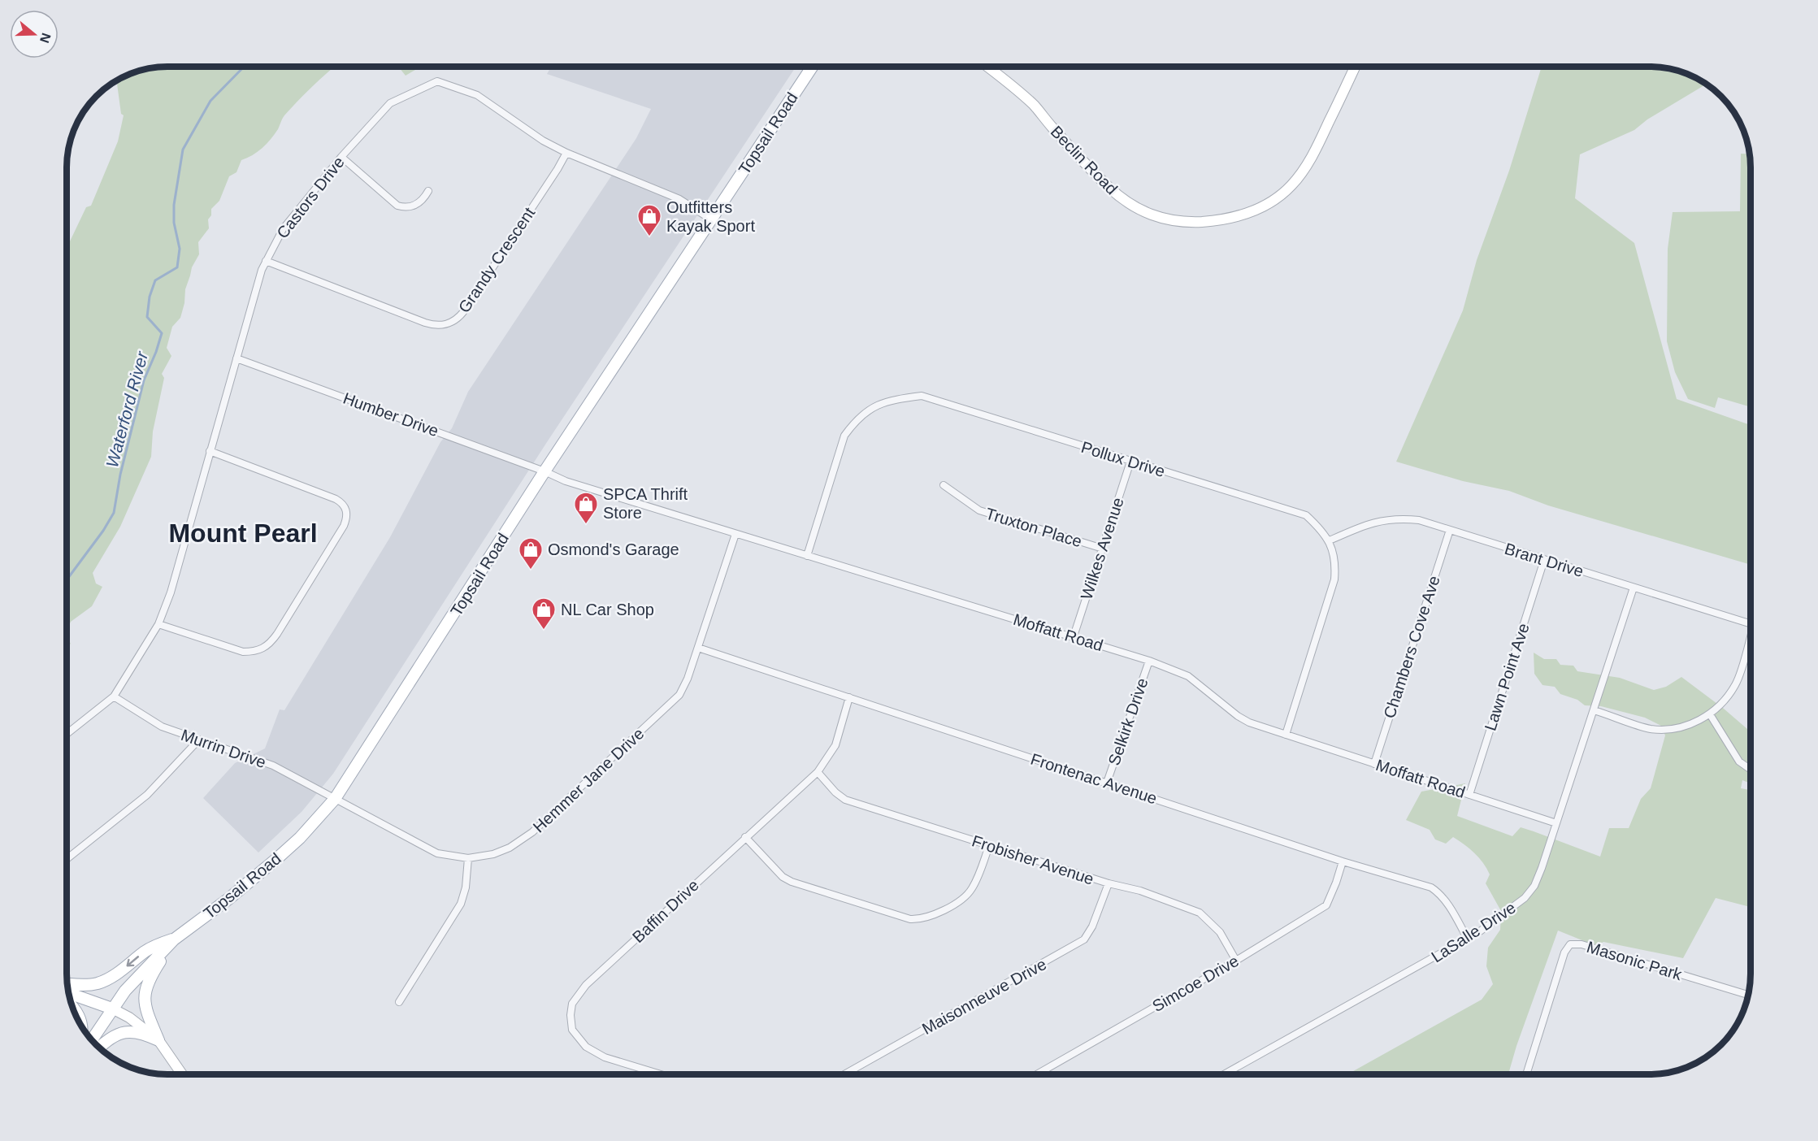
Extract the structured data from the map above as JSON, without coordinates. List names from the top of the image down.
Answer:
{
  "streets": {
    "main road": ["Topsail Road"],
    "street": [
      "Beclin Road",
      "Castors Drive",
      "Grandy Crescent",
      "Humber Drive",
      "Pollux Drive",
      "Truxton Place",
      "Wilkes Avenue",
      "Brant Drive",
      "Moffatt Road",
      "Chambers Cove Ave",
      "Lawn Point Ave",
      "Selkirk Drive",
      "Murrin Drive",
      "Frontenac Avenue",
      "Hemmer Jane Drive",
      "Frobisher Avenue",
      "Baffin Drive",
      "LaSalle Drive",
      "Masonic Park",
      "Simcoe Drive",
      "Maisonneuve Drive"
    ]
  },
  "crossings": [
    ["Topsail Road", "Castors Drive"],
    ["Topsail Road", "Humber Drive"],
    ["Topsail Road", "Moffatt Road"],
    ["Topsail Road", "Murrin Drive"],
    ["Topsail Road", "Hemmer Jane Drive"],
    ["Castors Drive", "Grandy Crescent"],
    ["Castors Drive", "Humber Drive"],
    ["Castors Drive", "Murrin Drive"],
    ["Humber Drive", "Moffatt Road"],
    ["Pollux Drive", "Wilkes Avenue"],
    ["Pollux Drive", "Brant Drive"],
    ["Pollux Drive", "Moffatt Road"],
    ["Truxton Place", "Wilkes Avenue"],
    ["Wilkes Avenue", "Moffatt Road"],
    ["Brant Drive", "Chambers Cove Ave"],
    ["Brant Drive", "Lawn Point Ave"],
    ["Brant Drive", "LaSalle Drive"],
    ["Moffatt Road", "Chambers Cove Ave"],
    ["Moffatt Road", "Lawn Point Ave"],
    ["Moffatt Road", "Selkirk Drive"],
    ["Moffatt Road", "Hemmer Jane Drive"],
    ["Moffatt Road", "LaSalle Drive"],
    ["Selkirk Drive", "Frontenac Avenue"],
    ["Murrin Drive", "Hemmer Jane Drive"],
    ["Frontenac Avenue", "Hemmer Jane Drive"],
    ["Frontenac Avenue", "Baffin Drive"],
    ["Frontenac Avenue", "LaSalle Drive"],
    ["Frontenac Avenue", "Simcoe Drive"],
    ["Frobisher Avenue", "Baffin Drive"],
    ["Frobisher Avenue", "Simcoe Drive"],
    ["Frobisher Avenue", "Maisonneuve Drive"]
  ],
  "districts": ["Mount Pearl"],
  "water": ["Waterford River"],
  "places": {
    "shop": [
      "Outfitters Kayak Sport",
      "SPCA Thrift Store",
      "Osmond's Garage",
      "NL Car Shop"
    ]
  },
  "north": "right"
}
